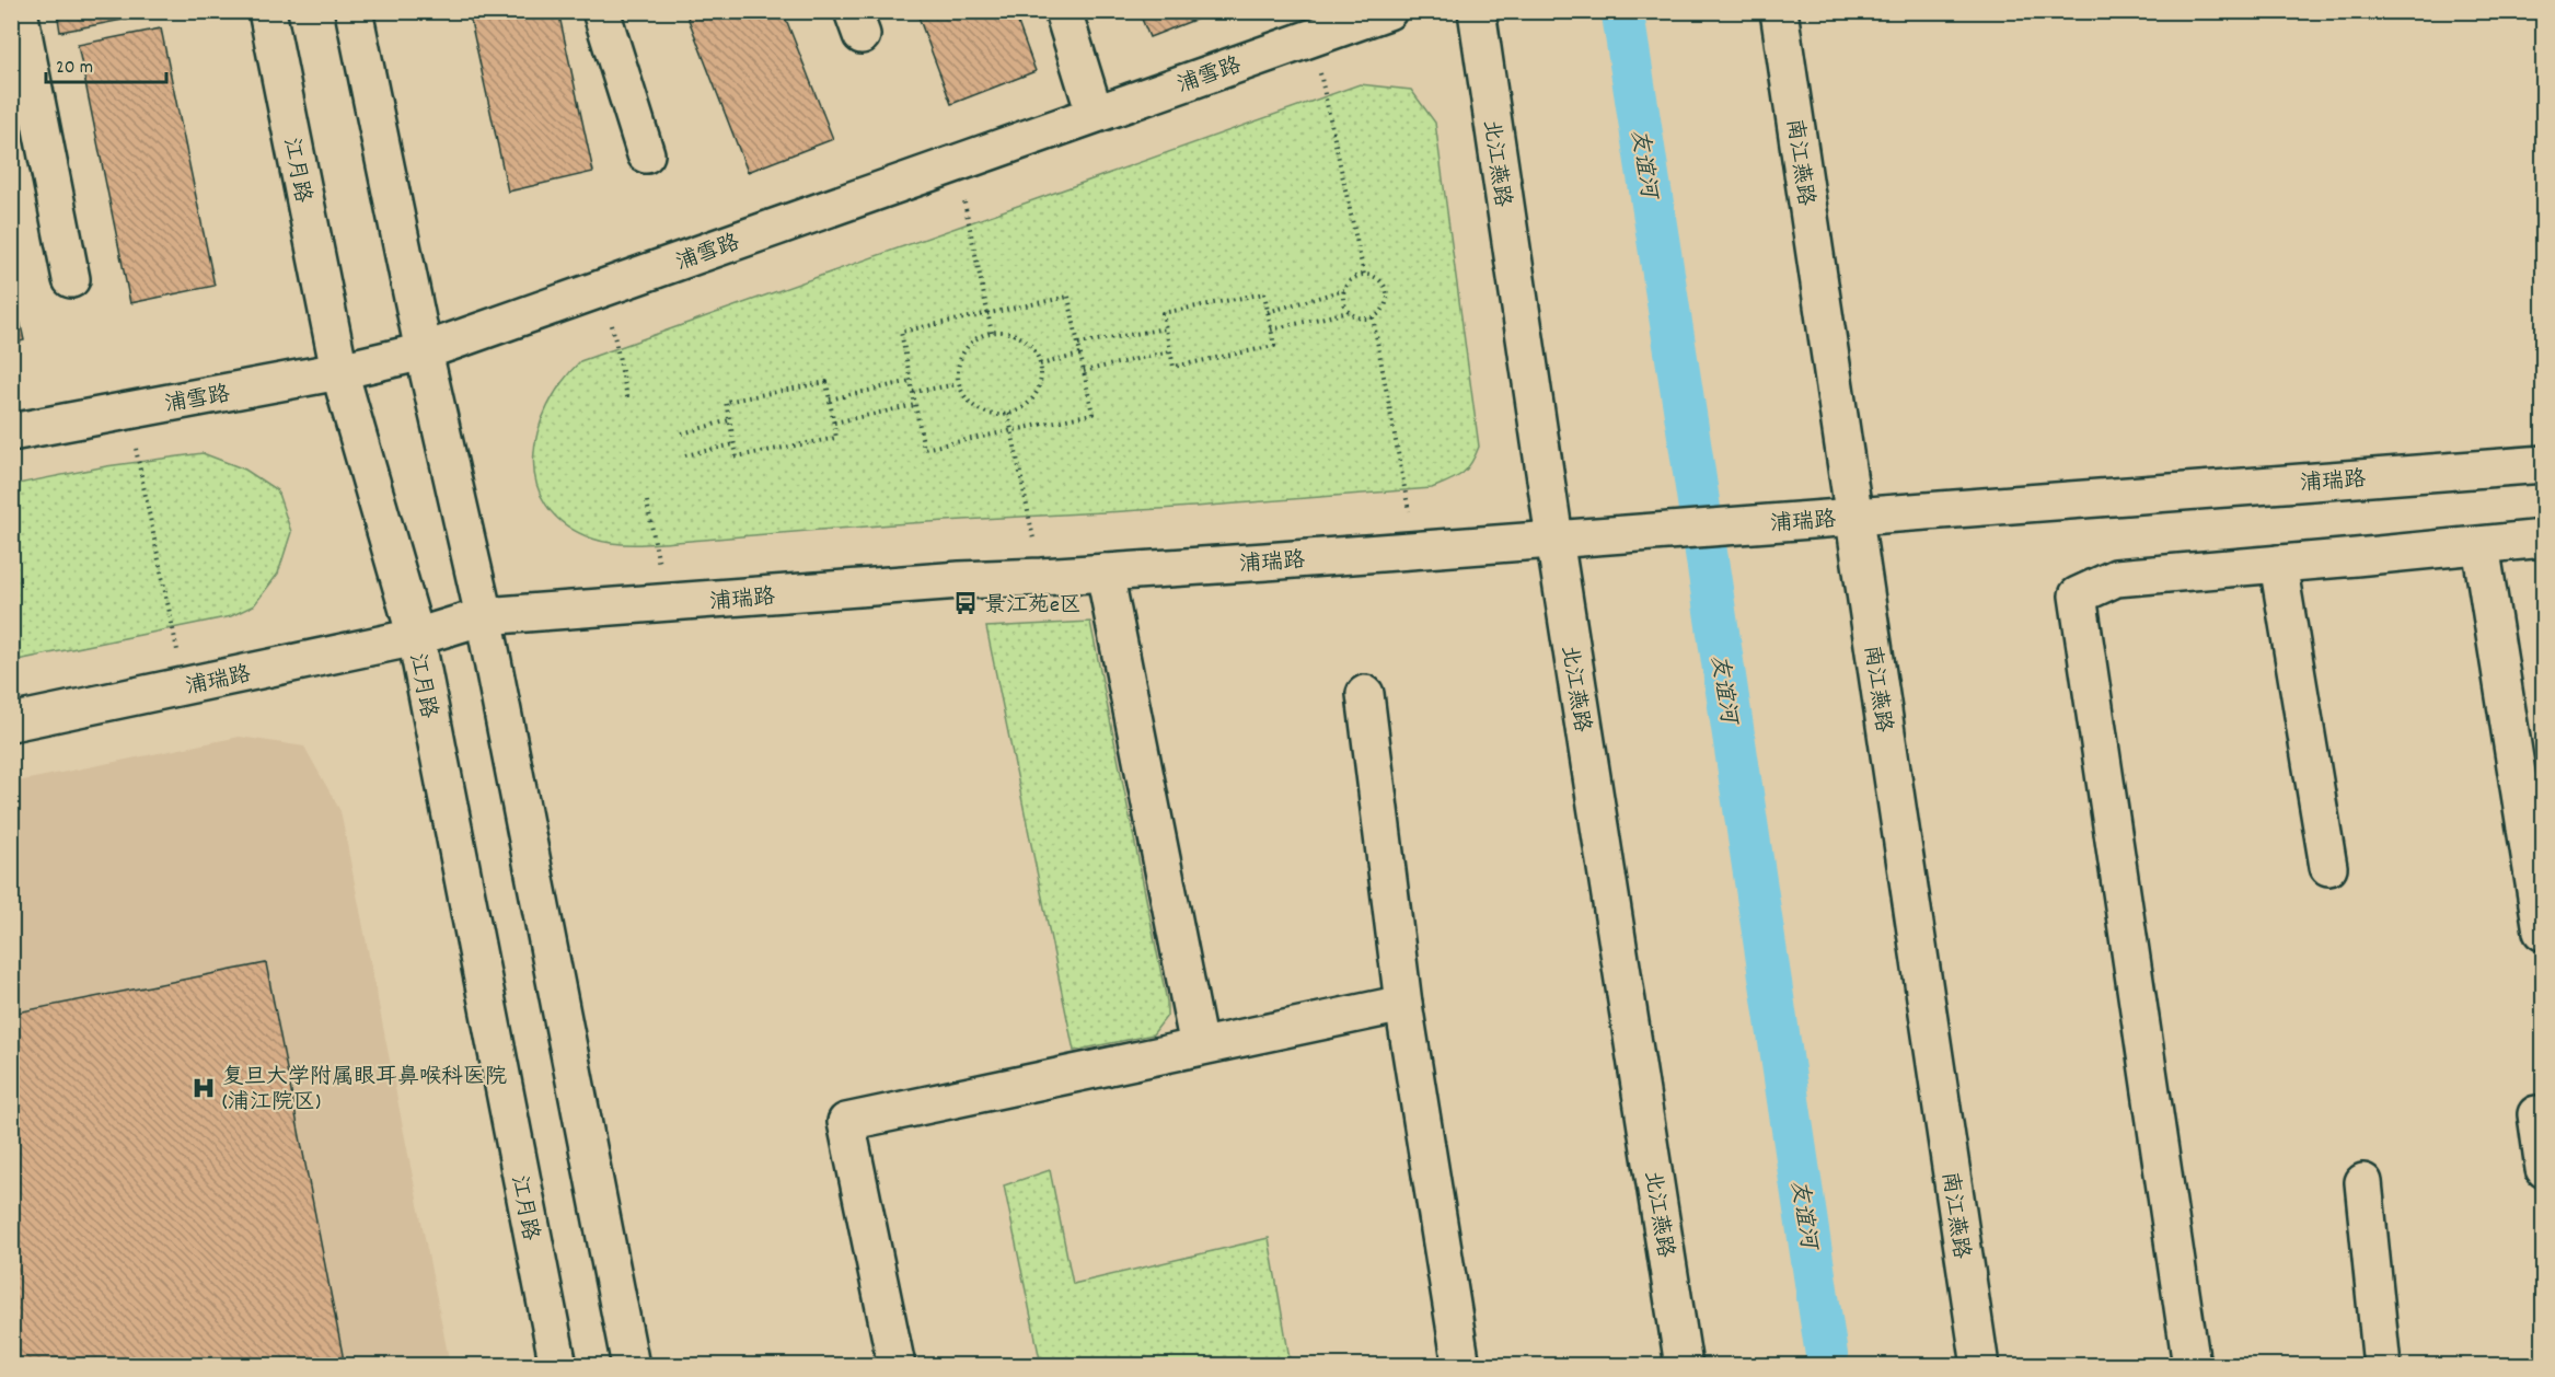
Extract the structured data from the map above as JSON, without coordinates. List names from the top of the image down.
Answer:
{
  "streets": {
    "street": [
      "浦雪路",
      "南江燕路",
      "北江燕路",
      "江月路",
      "浦瑞路"
    ]
  },
  "crossings": [
    ["浦雪路", "江月路"],
    ["南江燕路", "浦瑞路"],
    ["北江燕路", "浦瑞路"],
    ["江月路", "浦瑞路"]
  ],
  "water": ["友谊河"],
  "places": {
    "bus stop": ["景江苑e区"],
    "hospital": ["复旦大学附属眼耳鼻喉科医院 (浦江院区)"]
  },
  "scale_bar": "20 m"
}
